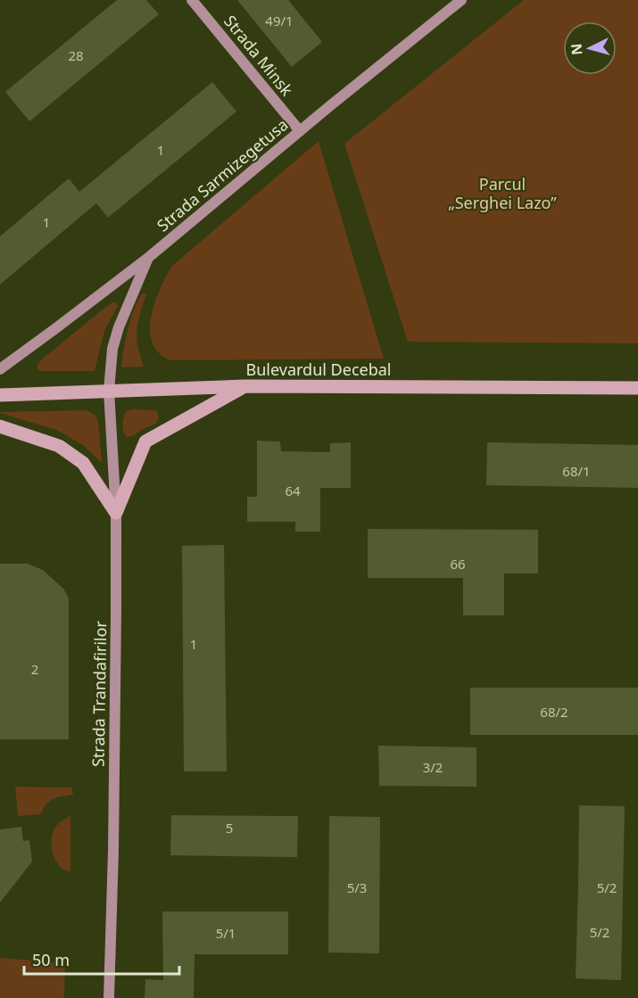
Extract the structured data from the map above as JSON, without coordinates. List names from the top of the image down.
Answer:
{
  "streets": {
    "main road": [
      "Strada Minsk",
      "Strada Sarmizegetusa",
      "Bulevardul Decebal",
      "Strada Trandafirilor"
    ]
  },
  "crossings": [
    ["Strada Minsk", "Strada Sarmizegetusa"],
    ["Strada Sarmizegetusa", "Strada Trandafirilor"],
    ["Bulevardul Decebal", "Strada Trandafirilor"]
  ],
  "parks": ["Parcul „Serghei Lazo”"],
  "house_numbers": [
    "49/1",
    "28",
    "1",
    "1",
    "68/1",
    "64",
    "66",
    "1",
    "2",
    "68/2",
    "3/2",
    "5",
    "5/3",
    "5/2",
    "5/2",
    "5/1"
  ],
  "scale_bar": "50 m",
  "north": "left"
}
